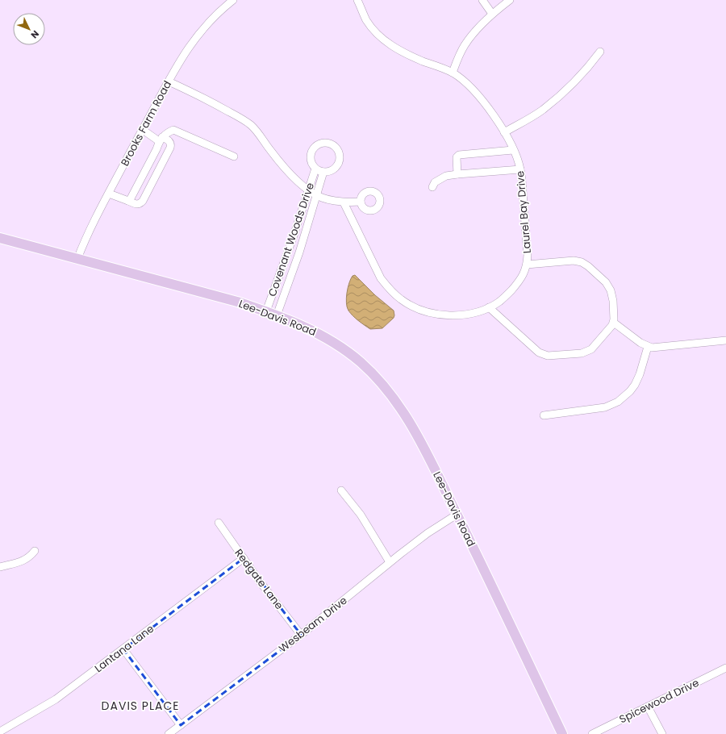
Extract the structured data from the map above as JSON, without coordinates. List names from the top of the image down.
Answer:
{
  "streets": {
    "main road": ["Lee-Davis Road"],
    "street": [
      "Brooks Farm Road",
      "Laurel Bay Drive",
      "Covenant Woods Drive",
      "Redgate Lane",
      "Wesbeam Drive",
      "Lantana Lane",
      "Spicewood Drive"
    ]
  },
  "crossings": [
    ["Brooks Farm Road", "Lee-Davis Road"],
    ["Covenant Woods Drive", "Lee-Davis Road"],
    ["Lee-Davis Road", "Wesbeam Drive"],
    ["Redgate Lane", "Wesbeam Drive"],
    ["Redgate Lane", "Lantana Lane"]
  ],
  "districts": ["DAVIS PLACE"],
  "north": "bottom right"
}
